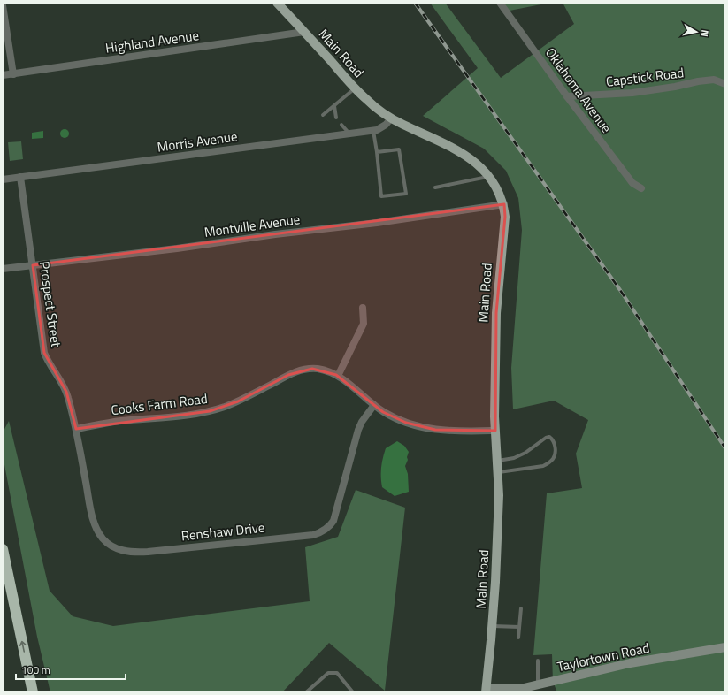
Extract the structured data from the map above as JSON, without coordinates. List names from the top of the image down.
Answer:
{
  "streets": {
    "main road": ["Main Road"],
    "street": [
      "Highland Avenue",
      "Capstick Road",
      "Oklahoma Avenue",
      "Morris Avenue",
      "Montville Avenue",
      "Prospect Street",
      "Cooks Farm Road",
      "Renshaw Drive",
      "Taylortown Road"
    ]
  },
  "crossings": [
    ["Highland Avenue", "Main Road"],
    ["Main Road", "Morris Avenue"],
    ["Main Road", "Montville Avenue"],
    ["Main Road", "Cooks Farm Road"],
    ["Main Road", "Taylortown Road"],
    ["Capstick Road", "Oklahoma Avenue"],
    ["Morris Avenue", "Prospect Street"],
    ["Montville Avenue", "Prospect Street"],
    ["Prospect Street", "Cooks Farm Road"],
    ["Prospect Street", "Renshaw Drive"],
    ["Cooks Farm Road", "Renshaw Drive"]
  ],
  "scale_bar": "100 m",
  "north": "right"
}
